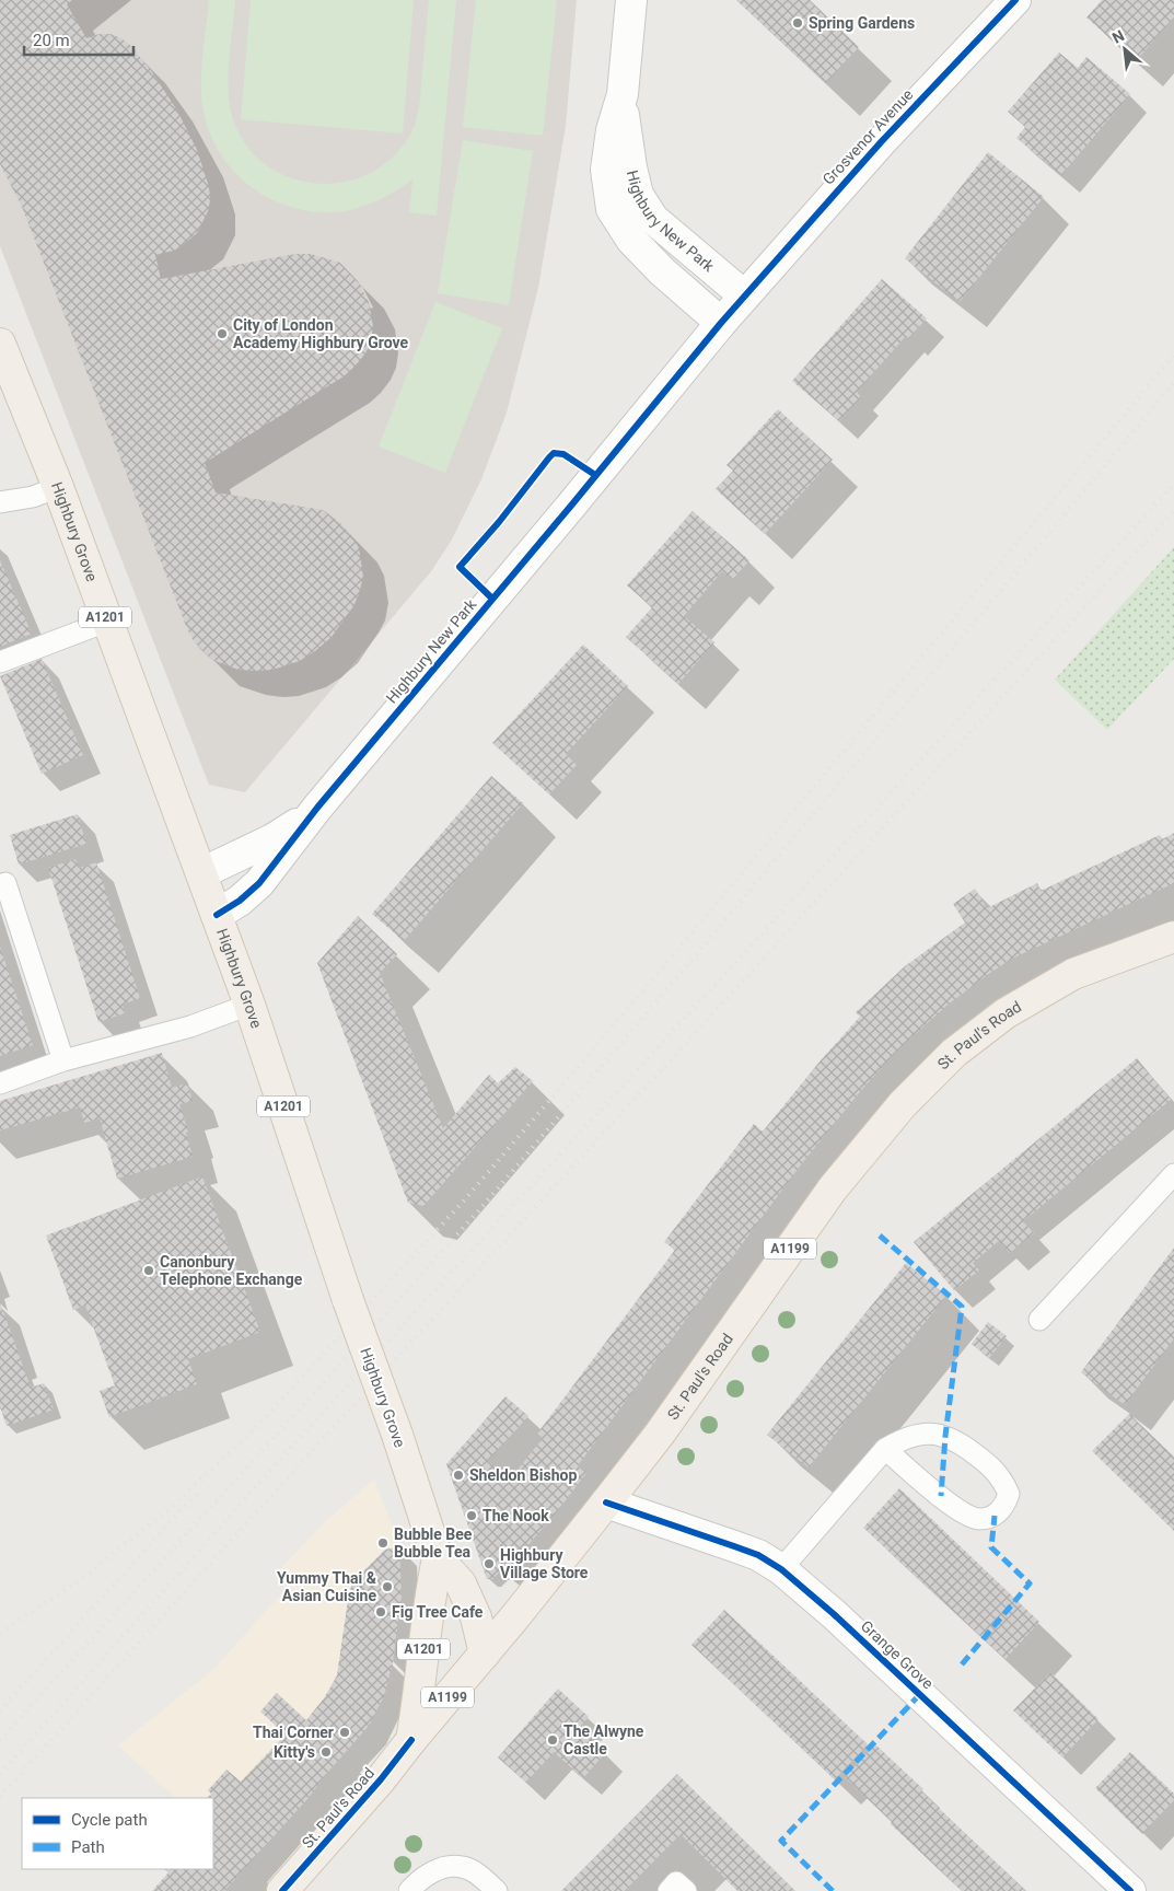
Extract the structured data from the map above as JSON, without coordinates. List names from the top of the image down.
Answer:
{
  "streets": {
    "main road": [
      "Highbury Grove",
      "A1201",
      "St. Paul's Road",
      "A1199"
    ],
    "street": ["Grosvenor Avenue", "Highbury New Park", "Grange Grove"]
  },
  "crossings": [
    ["Grosvenor Avenue", "Highbury New Park"],
    ["Highbury New Park", "Highbury Grove"],
    ["Highbury Grove", "A1201"],
    ["Highbury Grove", "St. Paul's Road"],
    ["A1201", "St. Paul's Road"],
    ["St. Paul's Road", "Grange Grove"]
  ],
  "places": [
    "Spring Gardens",
    "City of London Academy Highbury Grove",
    "Canonbury Telephone Exchange",
    "Sheldon Bishop",
    "The Nook",
    "Bubble Bee Bubble Tea",
    "Highbury Village Store",
    "Yummy Thai & Asian Cuisine",
    "Fig Tree Cafe",
    "Thai Corner",
    "The Alwyne Castle",
    "Kitty's"
  ],
  "legend": ["Cycle path", "Path"],
  "scale_bar": "20 m",
  "north": "top left"
}
